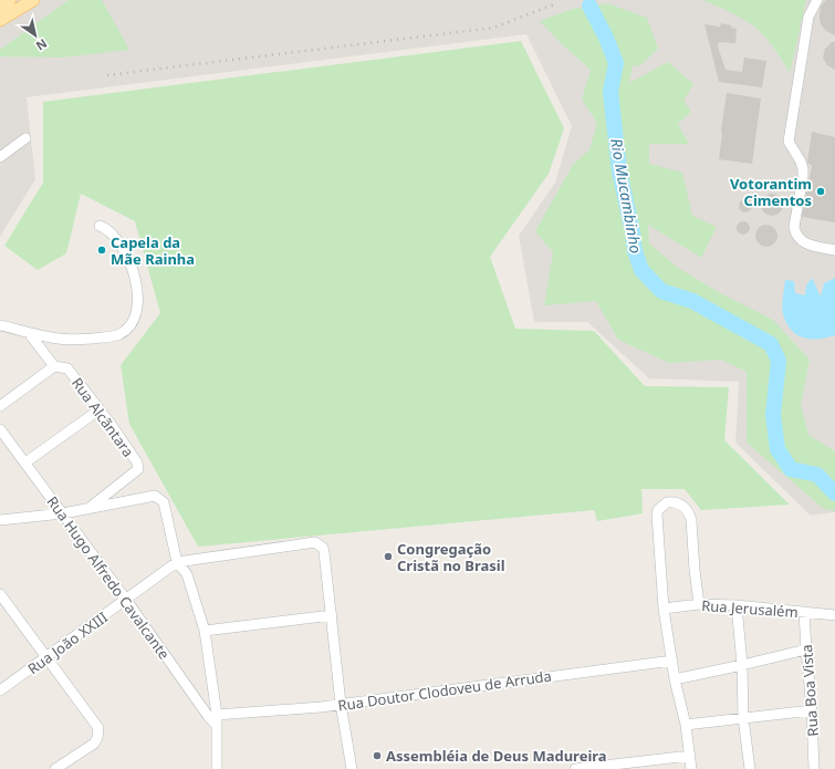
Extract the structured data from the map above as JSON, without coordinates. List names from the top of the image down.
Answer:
{
  "streets": {
    "street": [
      "Rua Alcãntara",
      "Rua Hugo Alfredo Cavalcante",
      "Rua Jerusalém",
      "Rua João XXIII",
      "Rua Doutor Clodoveu de Arruda",
      "Rua Boa Vista"
    ]
  },
  "crossings": [
    ["Rua Hugo Alfredo Cavalcante", "Rua João XXIII"],
    ["Rua Jerusalém", "Rua Boa Vista"]
  ],
  "water": ["Rio Mucambinho"],
  "places": [
    "Votorantim Cimentos",
    "Capela da Mãe Rainha",
    "Congregação Cristã no Brasil",
    "Assembléia de Deus Madureira"
  ],
  "north": "bottom right"
}
